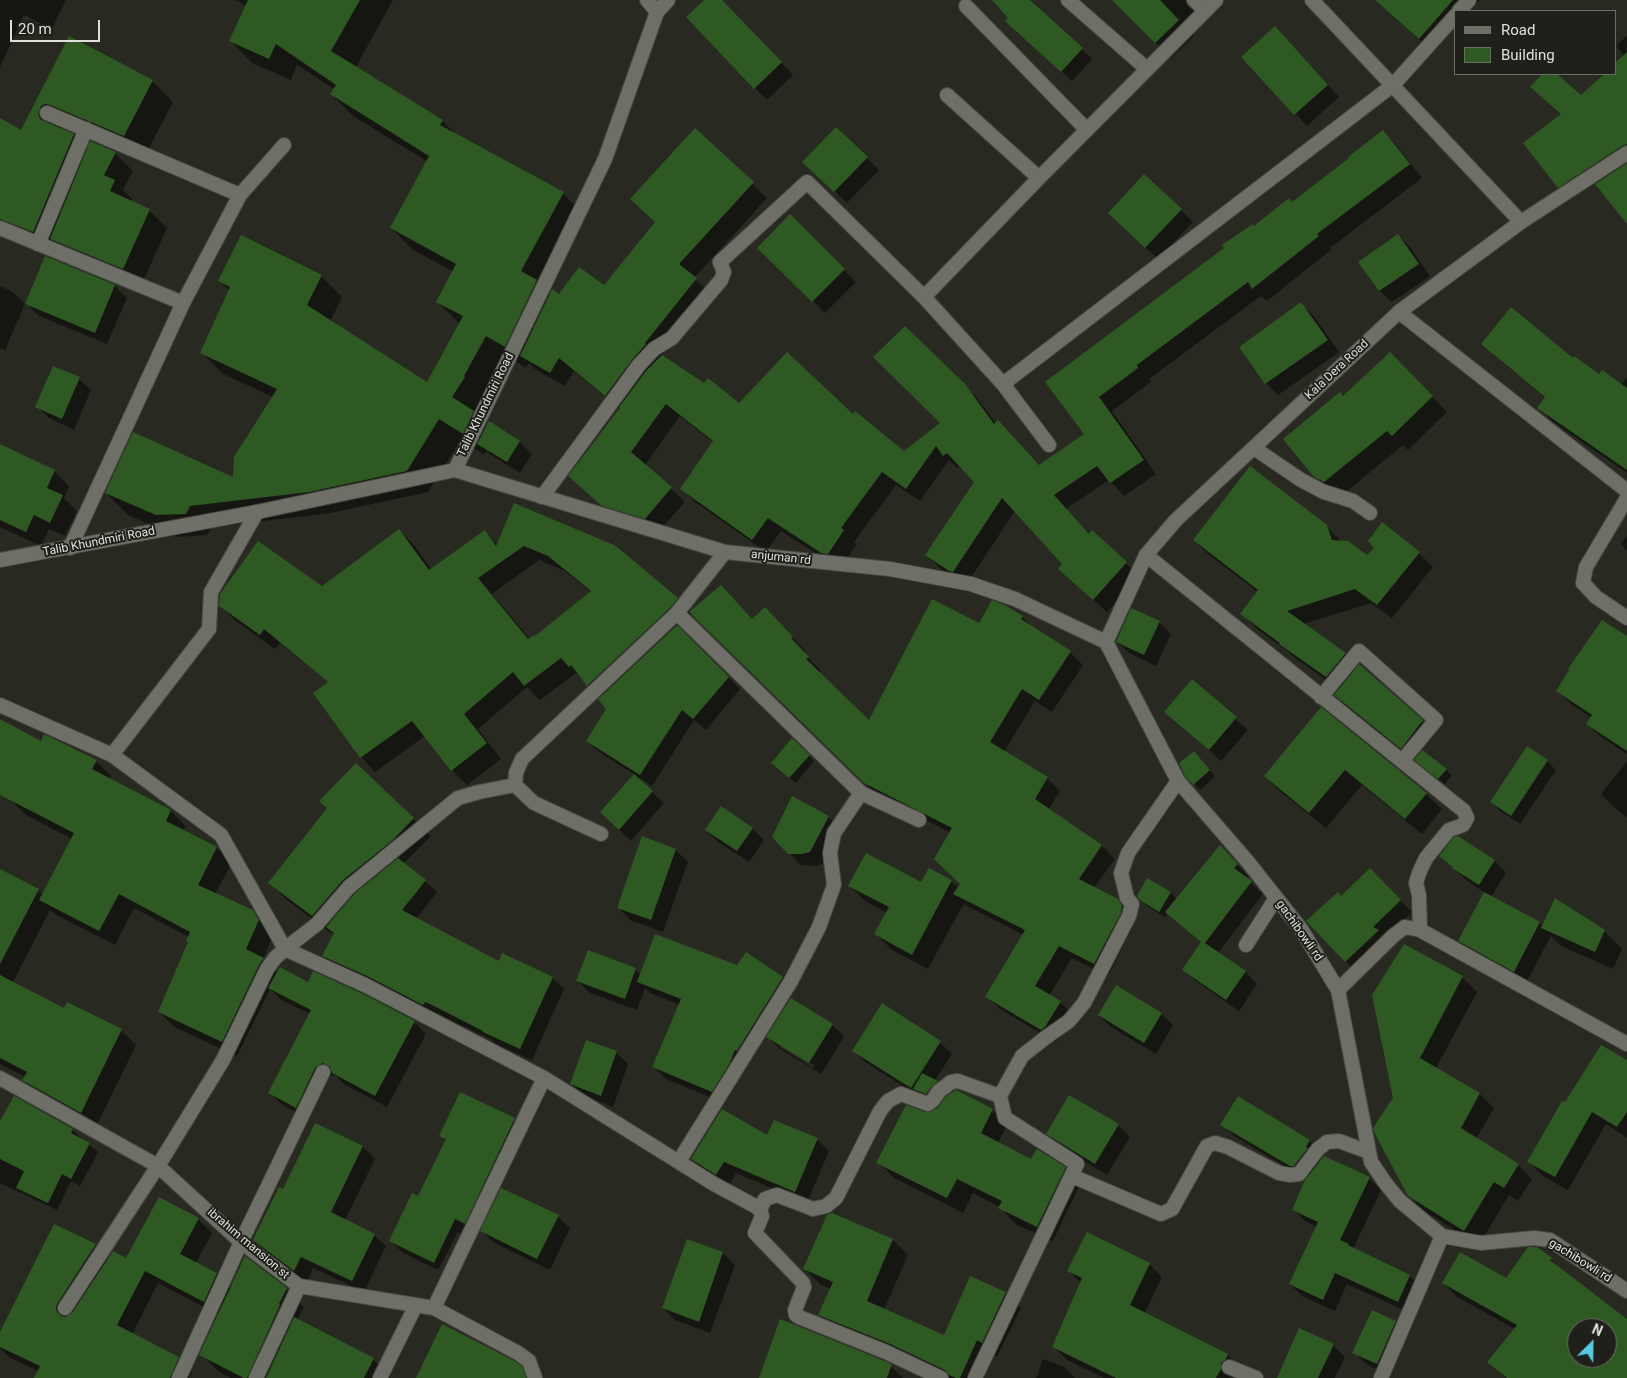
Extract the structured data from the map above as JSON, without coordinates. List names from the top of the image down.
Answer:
{
  "streets": {
    "street": [
      "Kala Dera Road",
      "Talib Khundmiri Road",
      "anjuman rd",
      "gachibowli rd",
      "ibrahim mansion st"
    ]
  },
  "crossings": [
    ["Kala Dera Road", "anjuman rd"],
    ["Kala Dera Road", "gachibowli rd"],
    ["Talib Khundmiri Road", "anjuman rd"],
    ["anjuman rd", "gachibowli rd"]
  ],
  "legend": ["Road", "Building"],
  "scale_bar": "20 m",
  "north": "top right"
}
